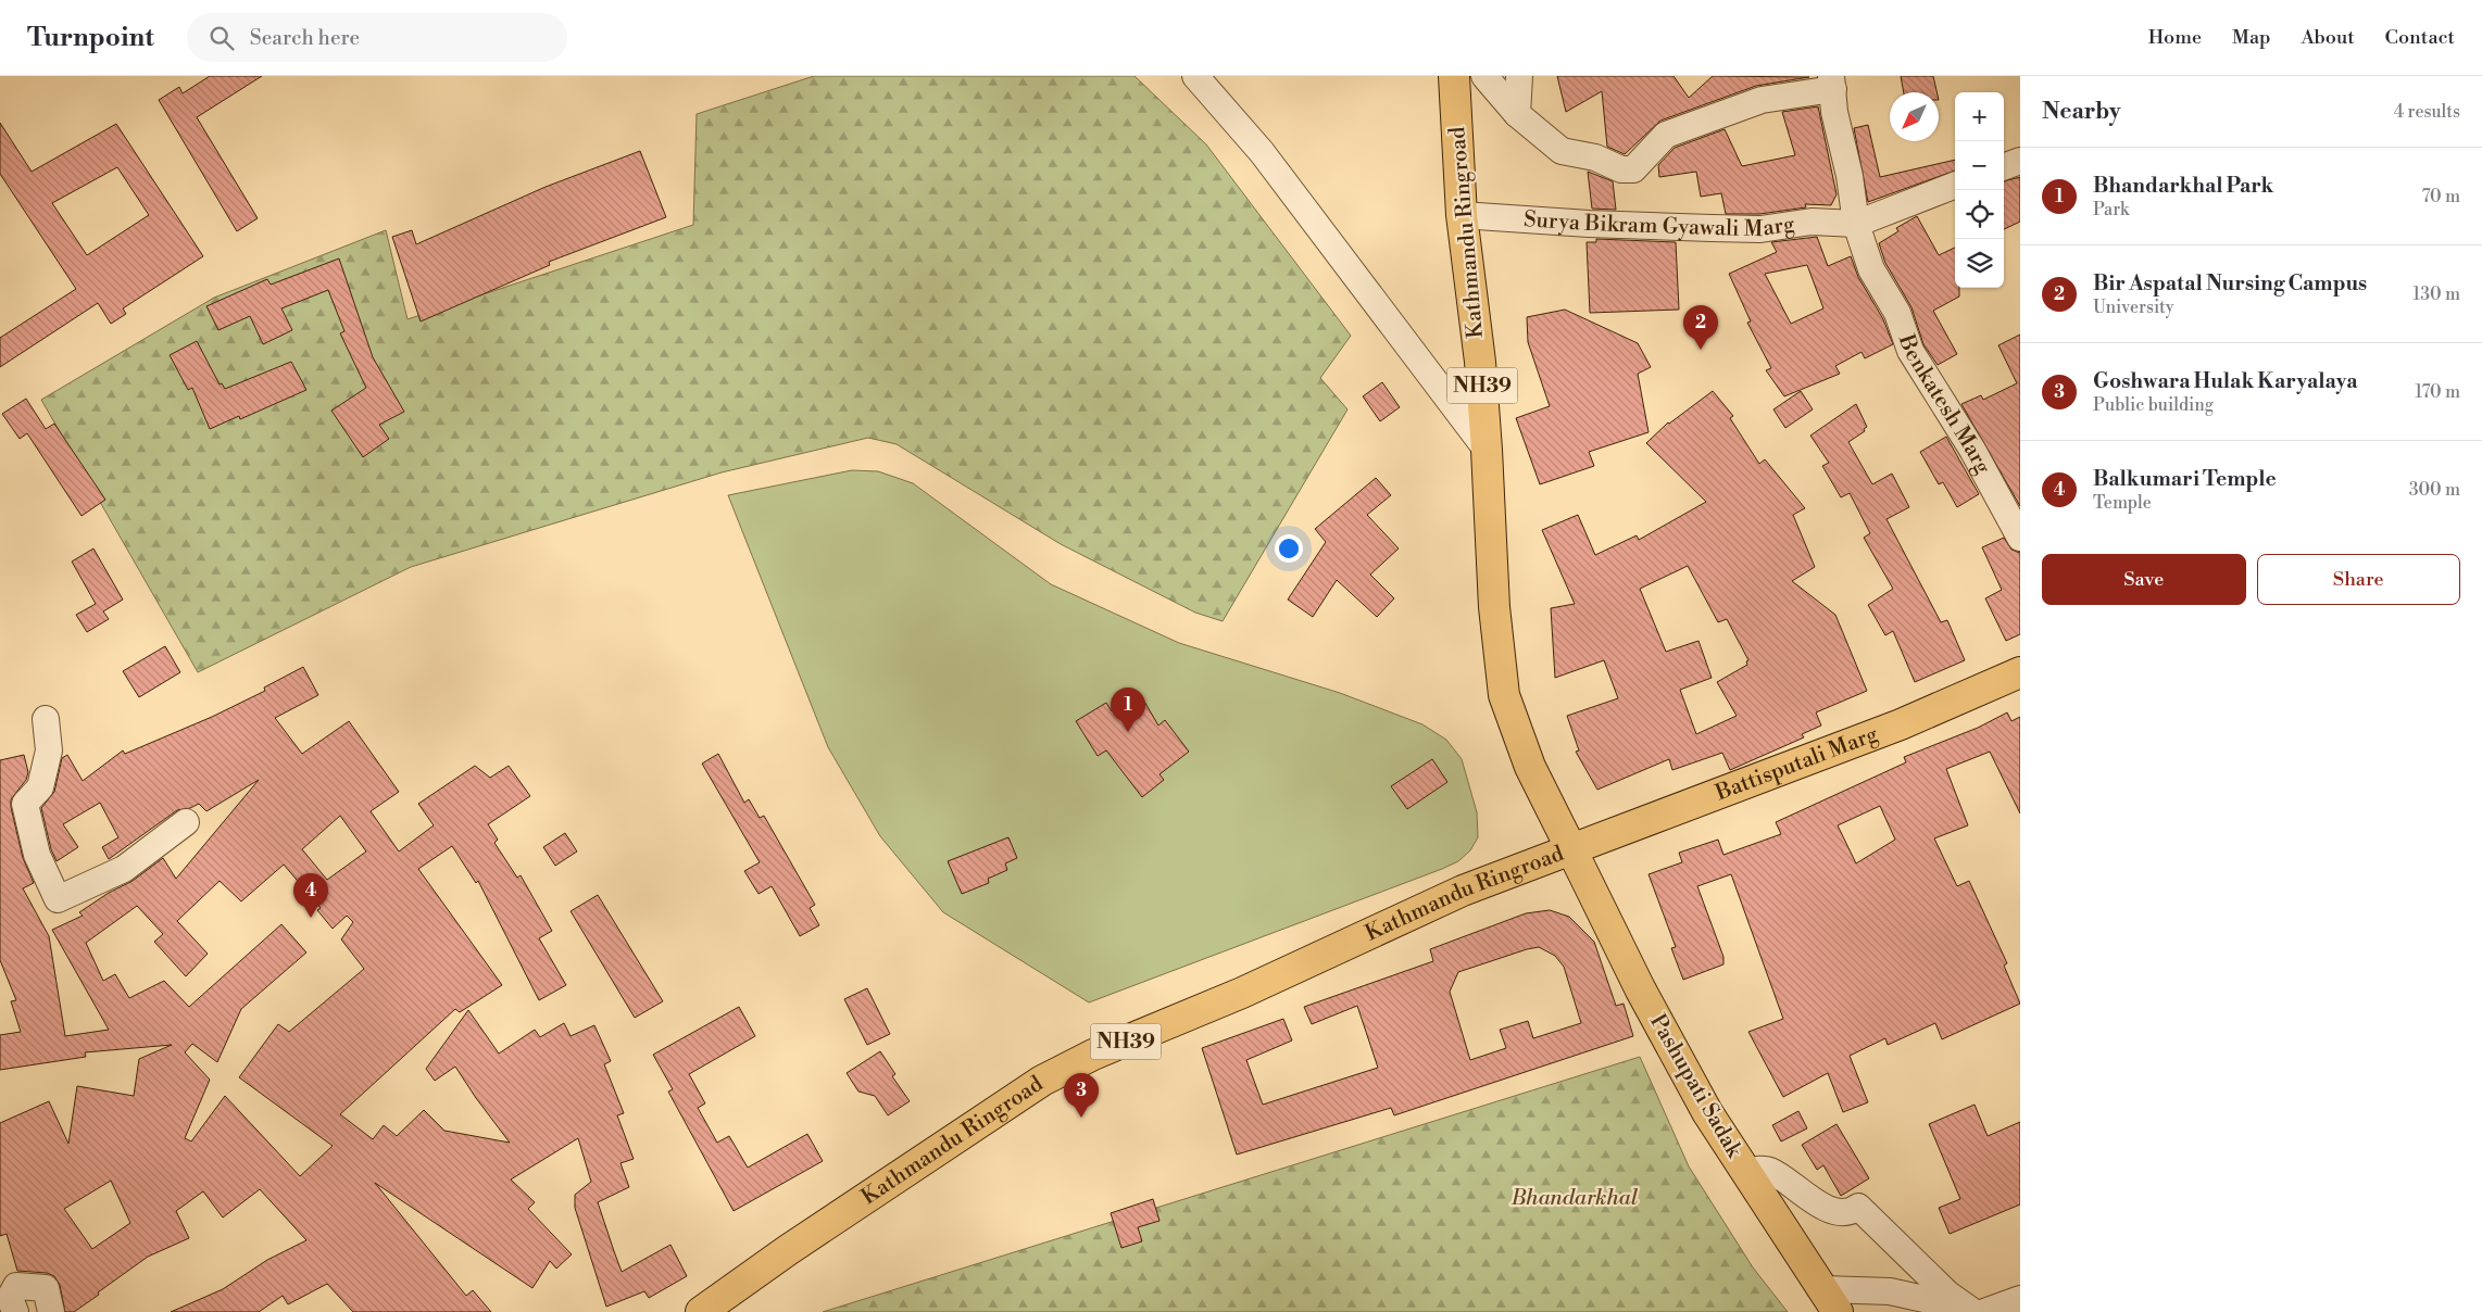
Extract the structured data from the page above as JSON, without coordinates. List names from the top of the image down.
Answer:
{
  "streets": {
    "main road": [
      "Kathmandu Ringroad",
      "NH39",
      "Battisputali Marg",
      "Pashupati Sadak"
    ],
    "street": ["Surya Bikram Gyawali Marg", "Benkatesh Marg"]
  },
  "crossings": [
    ["Surya Bikram Gyawali Marg", "Kathmandu Ringroad"],
    ["Surya Bikram Gyawali Marg", "Benkatesh Marg"],
    ["Kathmandu Ringroad", "Battisputali Marg"],
    ["Kathmandu Ringroad", "Pashupati Sadak"],
    ["Battisputali Marg", "Pashupati Sadak"]
  ],
  "parks": ["Bhandarkhal"],
  "north": "bottom left",
  "page": {
    "header": "Turnpoint",
    "search": "Search here",
    "nav": [
      "Home",
      "Map",
      "About",
      "Contact"
    ],
    "heading": ["Nearby", "4 results"],
    "map_buttons": ["+", "−"],
    "list": [
      {
        "mark": "1",
        "name": "Bhandarkhal Park",
        "note": "Park",
        "value": "70 m"
      },
      {
        "mark": "2",
        "name": "Bir Aspatal Nursing Campus",
        "note": "University",
        "value": "130 m"
      },
      {
        "mark": "3",
        "name": "Goshwara Hulak Karyalaya",
        "note": "Public building",
        "value": "170 m"
      },
      {
        "mark": "4",
        "name": "Balkumari Temple",
        "note": "Temple",
        "value": "300 m"
      }
    ],
    "pins": [
      "2",
      "1",
      "4",
      "3"
    ],
    "buttons": ["Save", "Share"]
  }
}
